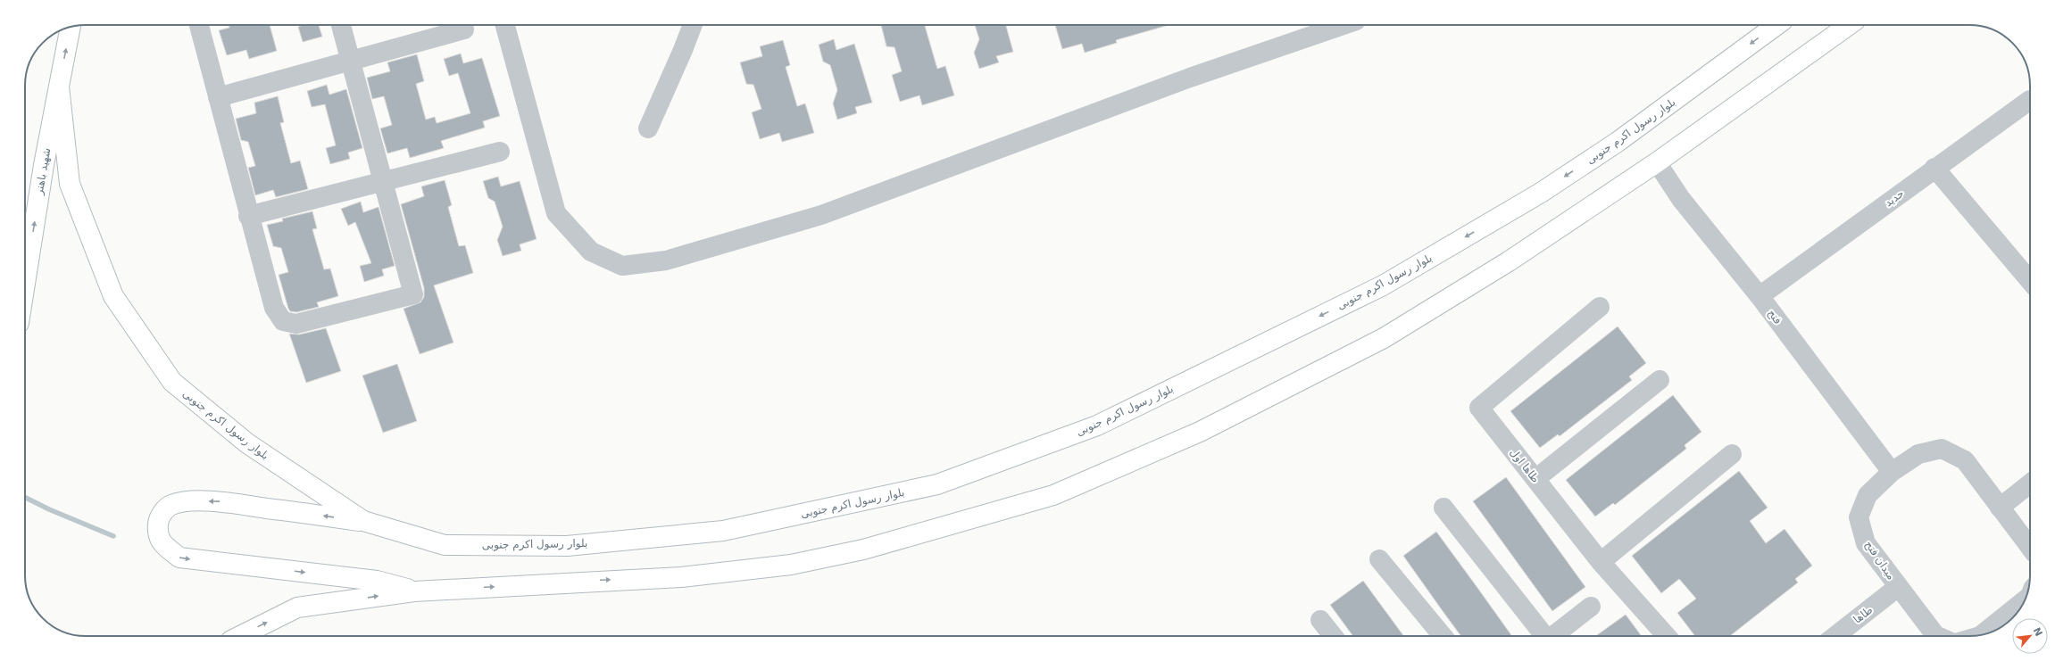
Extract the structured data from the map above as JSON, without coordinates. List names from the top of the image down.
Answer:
{
  "streets": {
    "main road": ["بلوار رسول اکرم جنوبی", "شهید باهنر"],
    "street": [
      "حدید",
      "فتح",
      "طاها اول",
      "میدان فتح",
      "طاها"
    ]
  },
  "crossings": [
    ["بلوار رسول اکرم جنوبی", "شهید باهنر"],
    ["حدید", "فتح"],
    ["فتح", "میدان فتح"],
    ["میدان فتح", "طاها"]
  ],
  "one_way": ["شهید باهنر"],
  "north": "top right"
}
